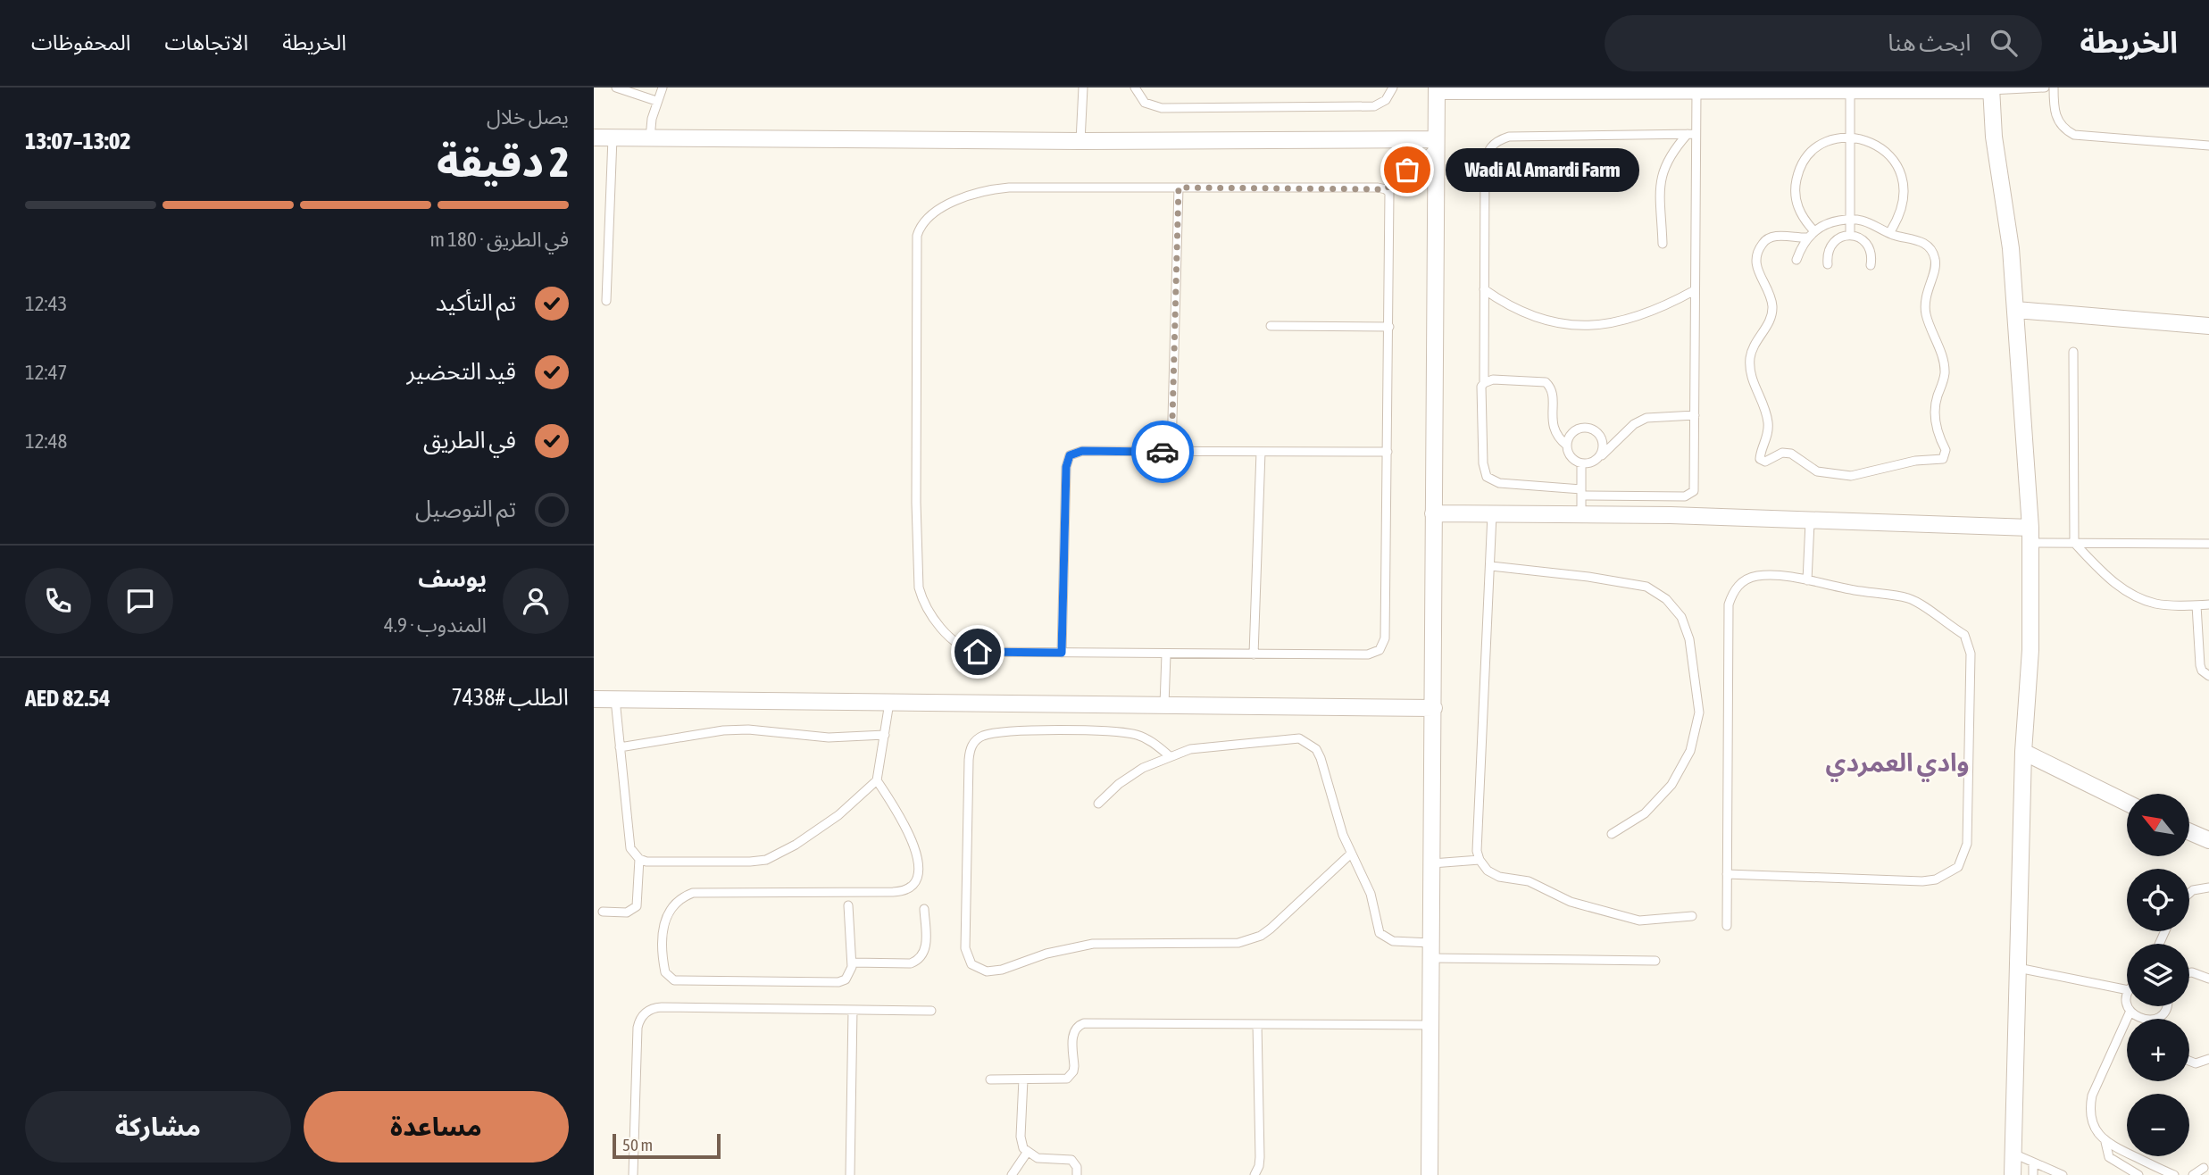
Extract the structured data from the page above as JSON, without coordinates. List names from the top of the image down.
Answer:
{
  "districts": ["وادي العمردي"],
  "places": ["Wadi Al Amardi Farm"],
  "scale_bar": "50 m",
  "north": "top left",
  "page": {
    "header": "الخريطة",
    "search": "ابحث هنا",
    "nav": ["الخريطة", "الاتجاهات", "المحفوظات"],
    "heading": ["2 دقيقة", "يصل خلال", "13:02–13:07"],
    "panel": [
      "يوسف",
      "المندوب · 4.9",
      "الطلب #7438",
      "AED 82.54"
    ],
    "bubble": "Wadi Al Amardi Farm",
    "bar": "في الطريق · 180 m",
    "list": [
      ["تم التأكيد", "12:43"],
      ["قيد التحضير", "12:47"],
      ["في الطريق", "12:48"],
      "تم التوصيل"
    ],
    "map_buttons": ["+", "−"],
    "buttons": ["مساعدة", "مشاركة"],
    "scale": "50 m"
  }
}
